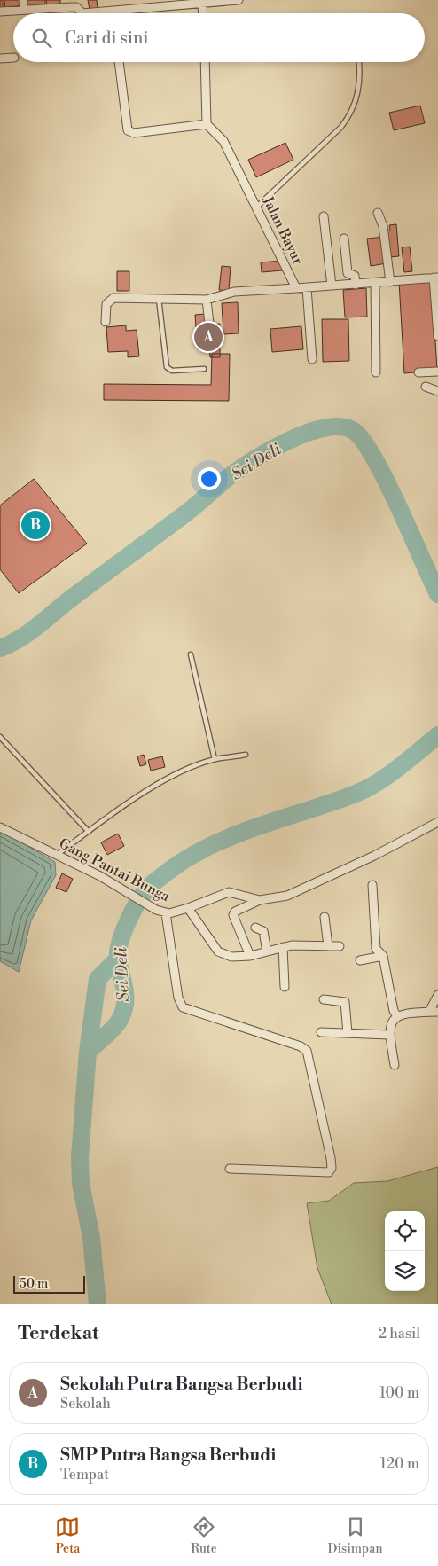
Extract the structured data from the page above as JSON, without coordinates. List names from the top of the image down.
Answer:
{
  "streets": {
    "street": ["Jalan Bayur", "Gang Pantai Bunga"]
  },
  "water": ["Sei Deli"],
  "scale_bar": "50 m",
  "page": {
    "search": "Cari di sini",
    "pins": ["A", "B"],
    "scale": "50 m",
    "heading": ["Terdekat", "2 hasil"],
    "list": [
      {
        "mark": "A",
        "name": "Sekolah Putra Bangsa Berbudi",
        "note": "Sekolah",
        "value": "100 m"
      },
      {
        "mark": "B",
        "name": "SMP Putra Bangsa Berbudi",
        "note": "Tempat",
        "value": "120 m"
      }
    ],
    "nav": ["Peta", "Rute", "Disimpan"]
  }
}
